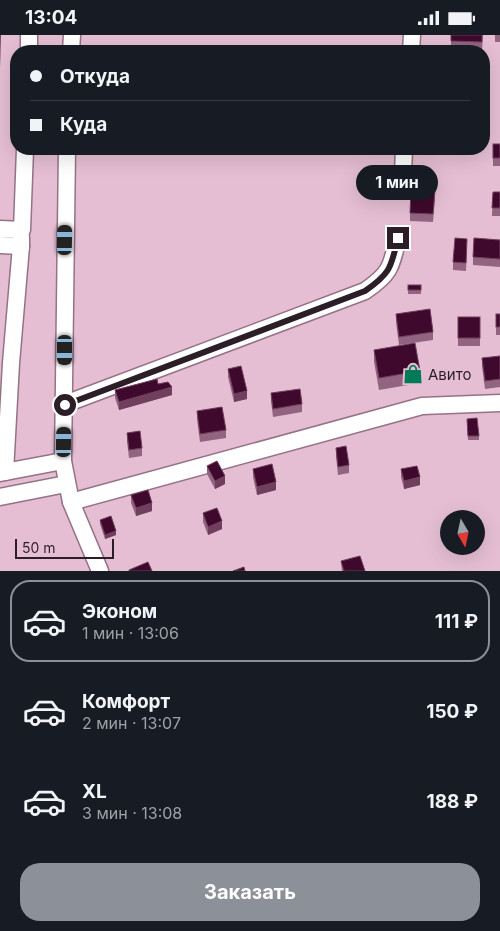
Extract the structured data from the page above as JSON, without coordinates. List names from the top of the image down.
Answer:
{
  "places": {
    "shop": ["Авито"]
  },
  "scale_bar": "50 m",
  "north": "bottom",
  "page": {
    "status": "13:04",
    "banner": ["Откуда", "Куда"],
    "bubble": "1 мин",
    "scale": "50 m",
    "list": [
      {
        "name": "Эконом",
        "note": "1 мин · 13:06",
        "value": "111 ₽"
      },
      {
        "name": "Комфорт",
        "note": "2 мин · 13:07",
        "value": "150 ₽"
      },
      {
        "name": "XL",
        "note": "3 мин · 13:08",
        "value": "188 ₽"
      }
    ],
    "buttons": "Заказать"
  }
}
